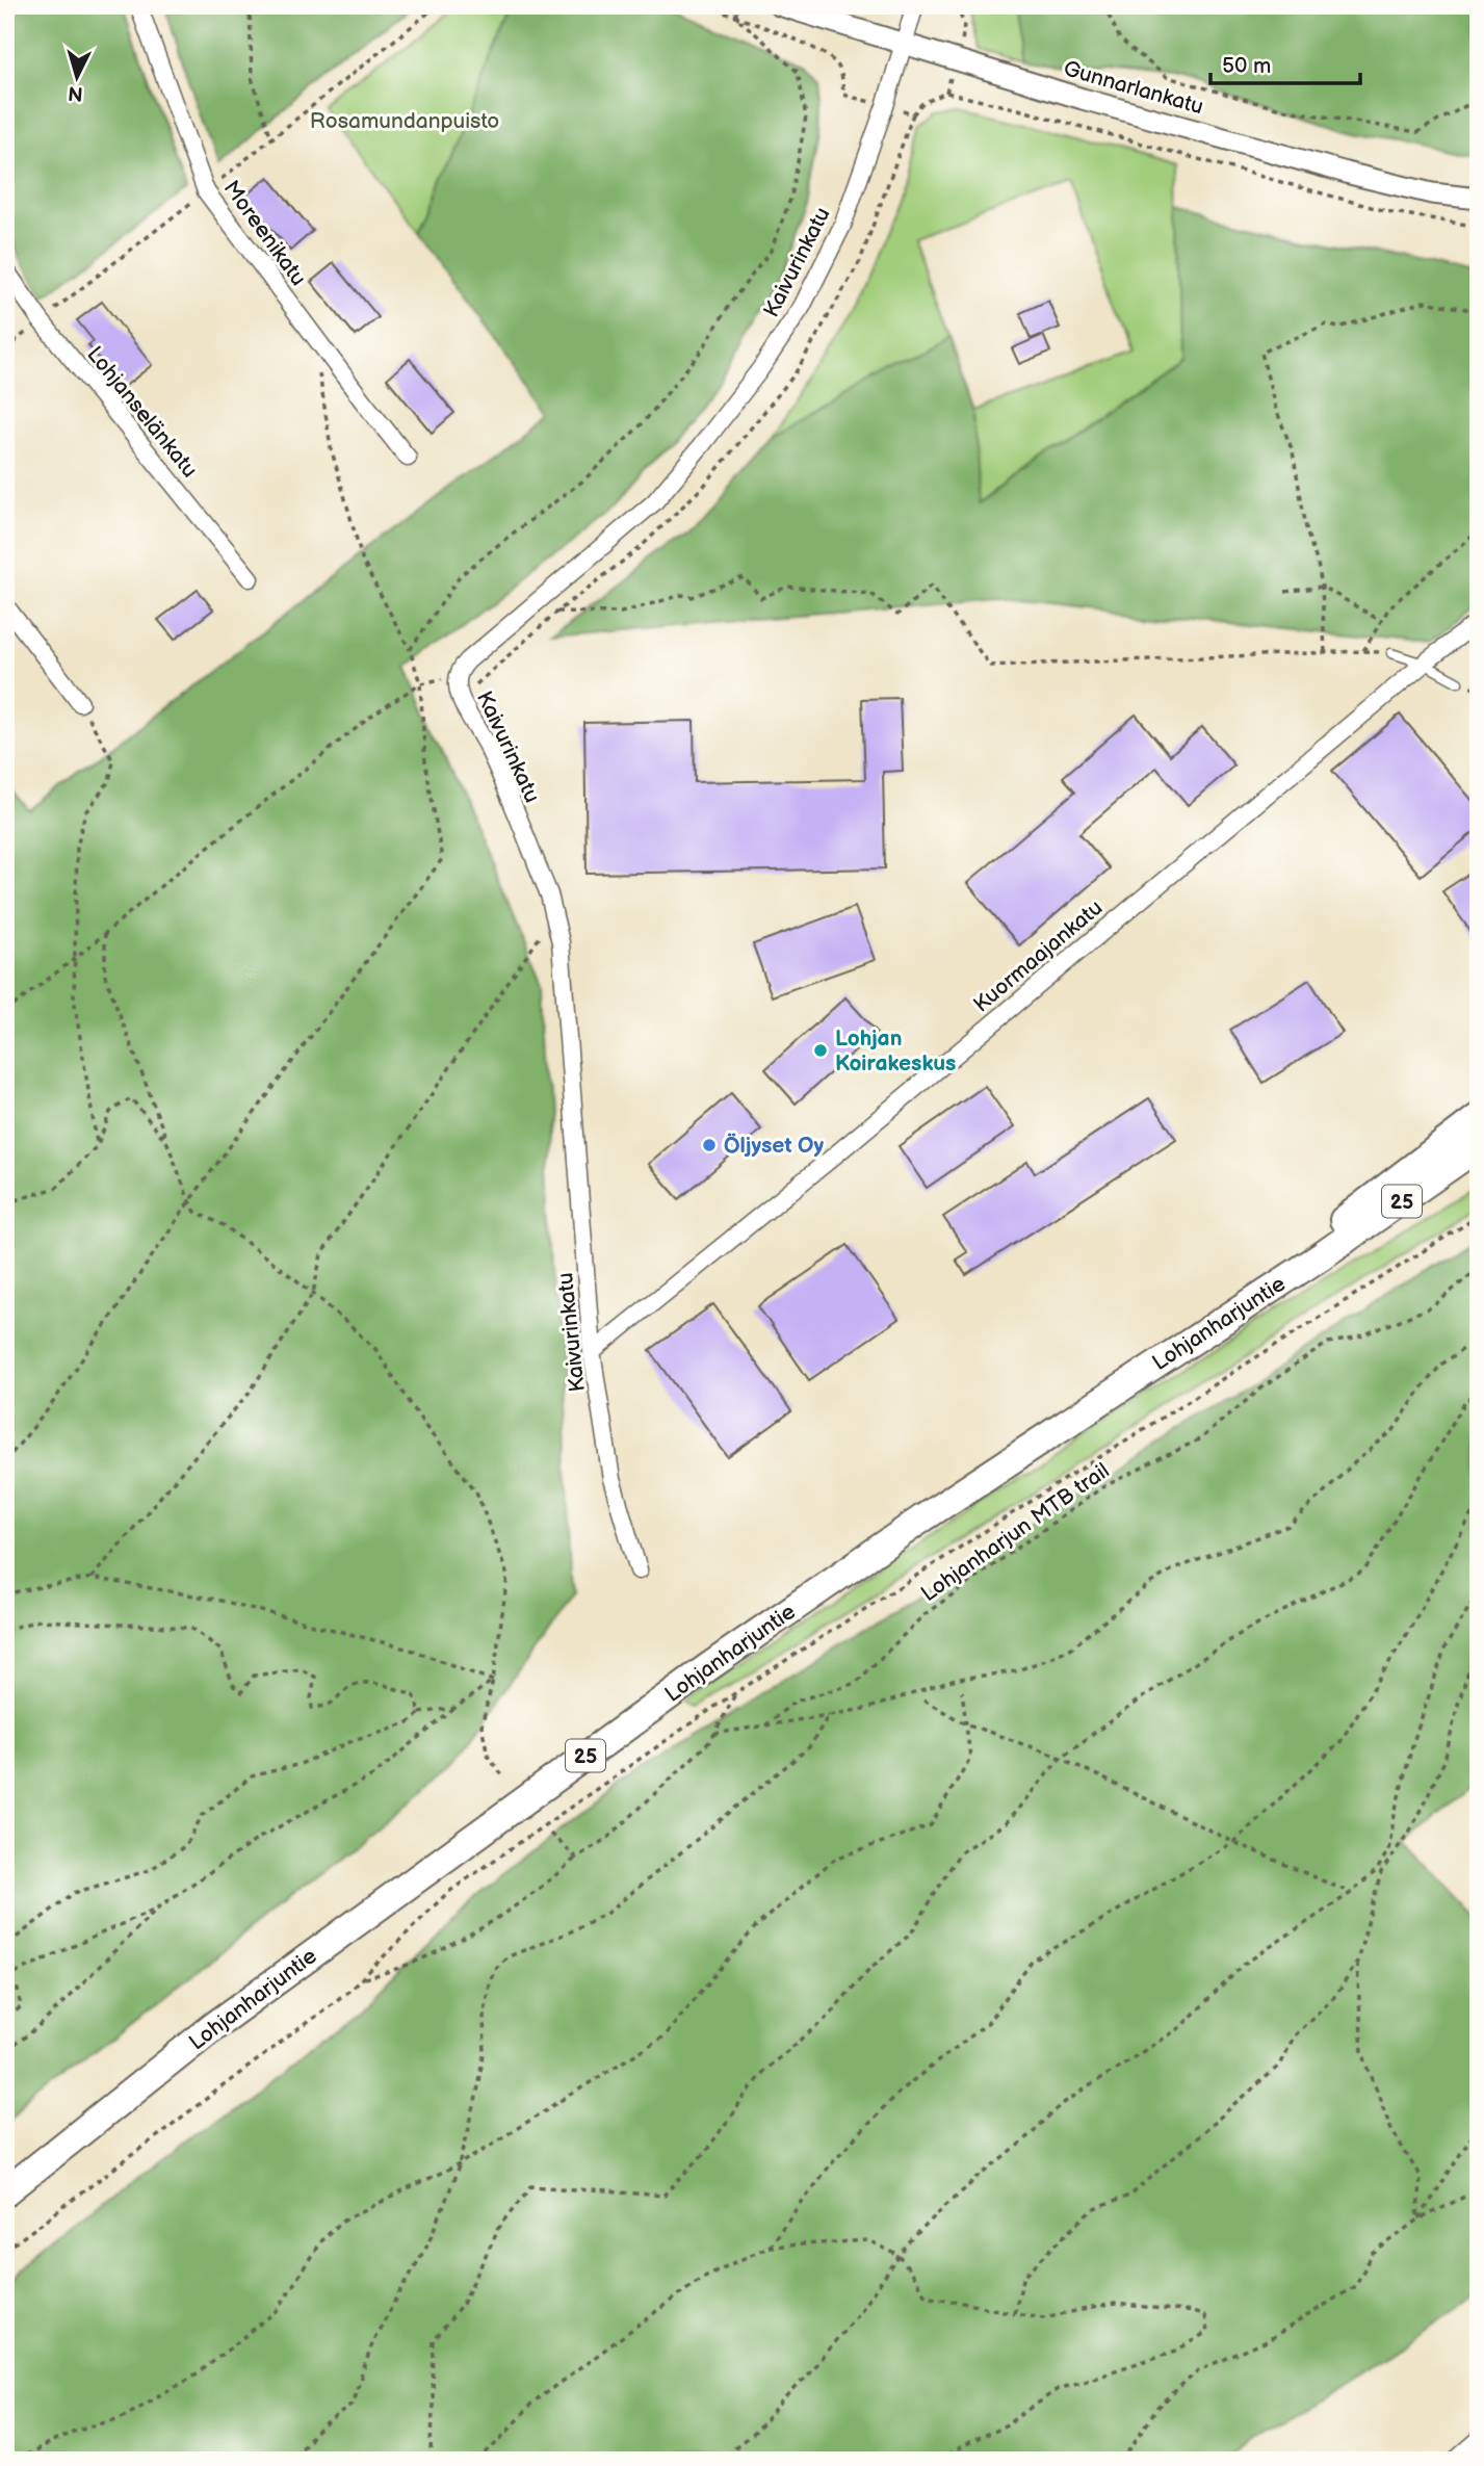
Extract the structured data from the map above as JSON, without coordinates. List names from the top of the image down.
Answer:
{
  "streets": {
    "highway": ["25", "Lohjanharjuntie"],
    "street": [
      "Gunnarlankatu",
      "Moreenikatu",
      "Kaivurinkatu",
      "Lohjanselänkatu",
      "Kuormaajankatu"
    ],
    "path": ["Lohjanharjun MTB trail"]
  },
  "crossings": [
    ["Gunnarlankatu", "Kaivurinkatu"],
    ["Kaivurinkatu", "Kuormaajankatu"]
  ],
  "parks": ["Rosamundanpuisto"],
  "places": ["Lohjan Koirakeskus", "Öljyset Oy"],
  "scale_bar": "50 m",
  "north": "bottom"
}
